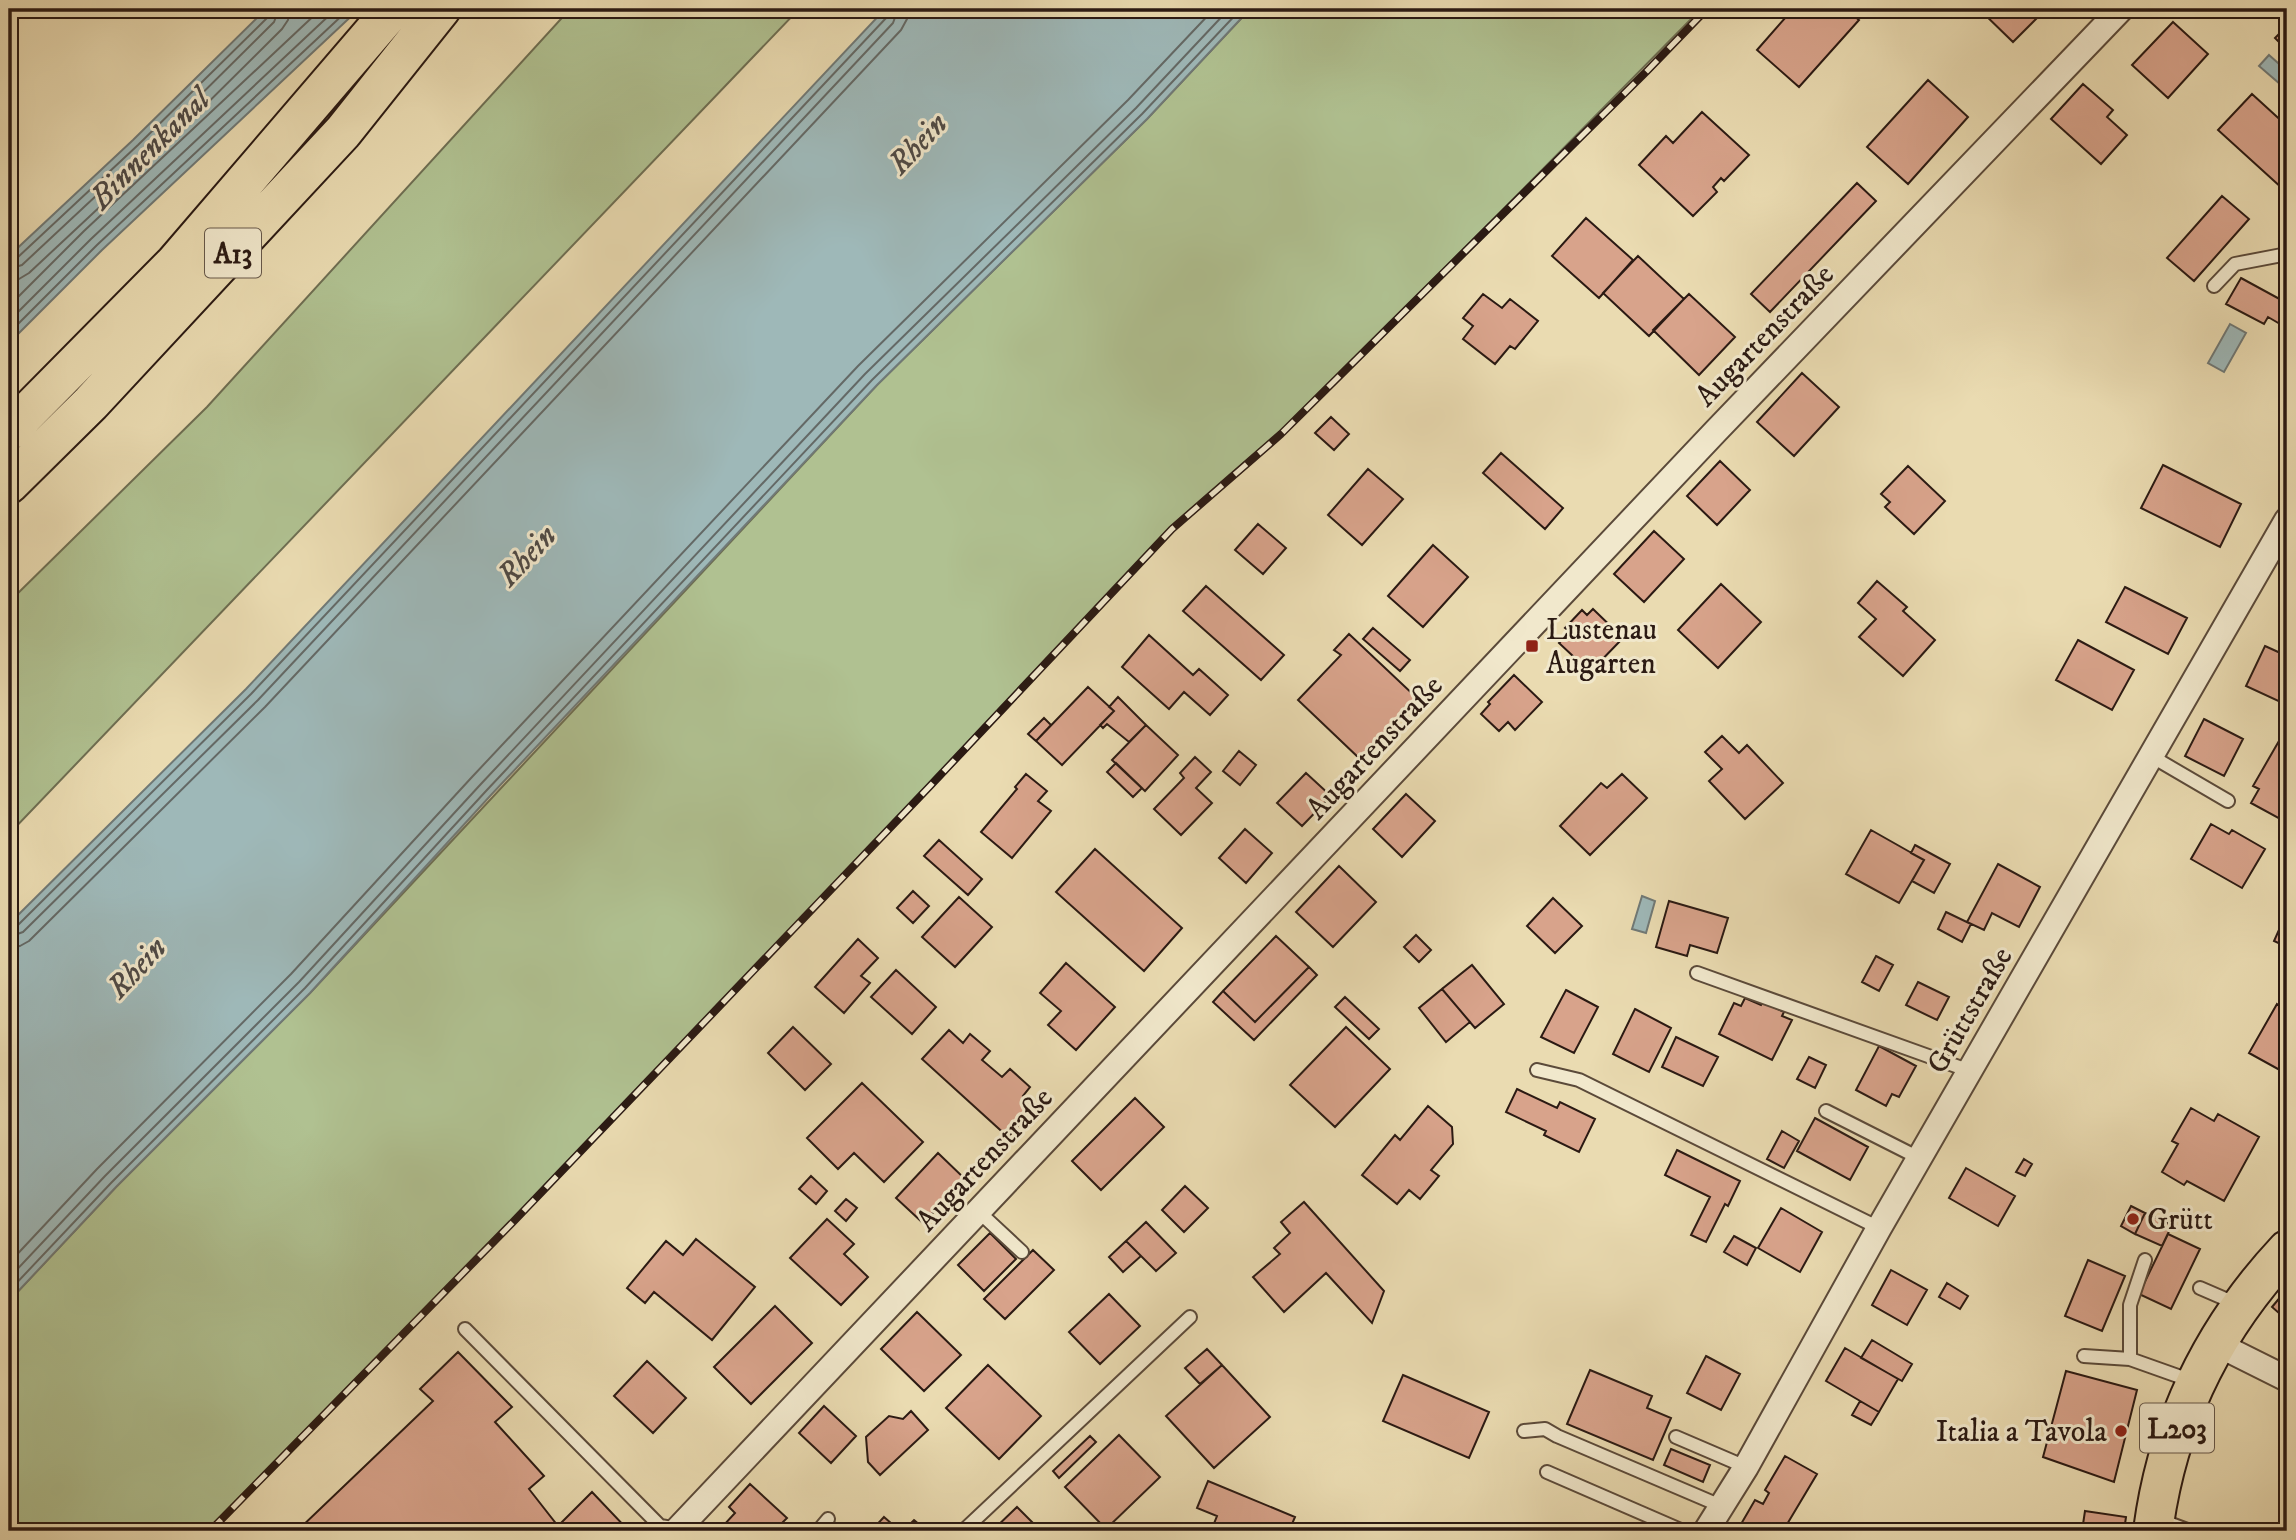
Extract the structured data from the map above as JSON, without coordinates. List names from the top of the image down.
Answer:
{
  "streets": {
    "main road": ["A13", "L203"],
    "street": ["Augartenstraße", "Grüttstraße"]
  },
  "water": ["Rhein", "Binnenkanal"],
  "places": {
    "transit": ["Lustenau Augarten"],
    "other": ["Grütt", "Italia a Tavola"]
  }
}
